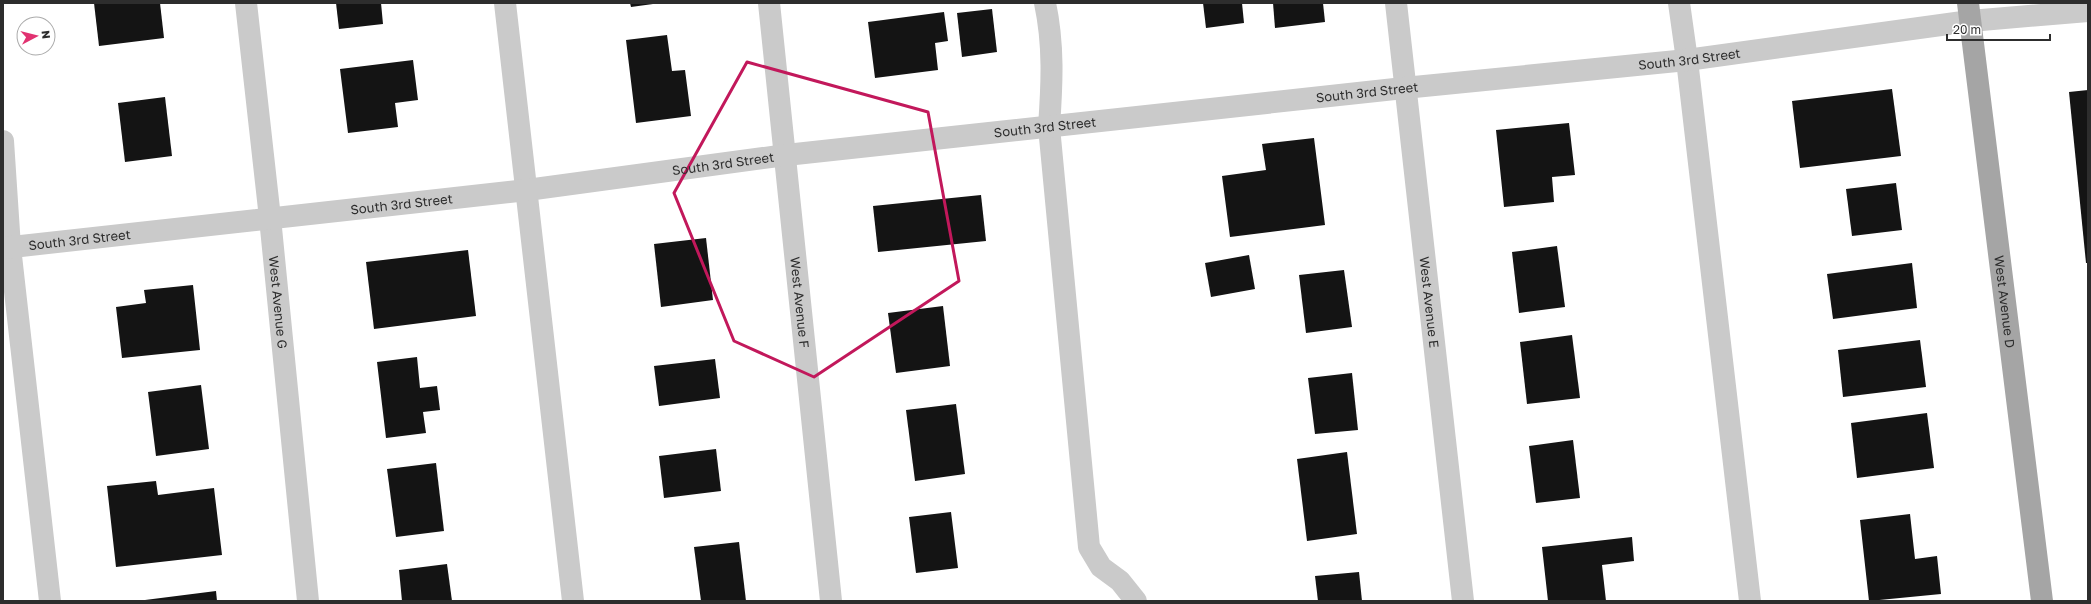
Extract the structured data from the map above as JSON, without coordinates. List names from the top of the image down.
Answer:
{
  "streets": {
    "main road": ["West Avenue D"],
    "street": [
      "South 3rd Street",
      "West Avenue G",
      "West Avenue F",
      "West Avenue E"
    ]
  },
  "crossings": [
    ["South 3rd Street", "West Avenue G"],
    ["South 3rd Street", "West Avenue F"],
    ["South 3rd Street", "West Avenue E"],
    ["South 3rd Street", "West Avenue D"]
  ],
  "scale_bar": "20 m",
  "north": "right"
}
